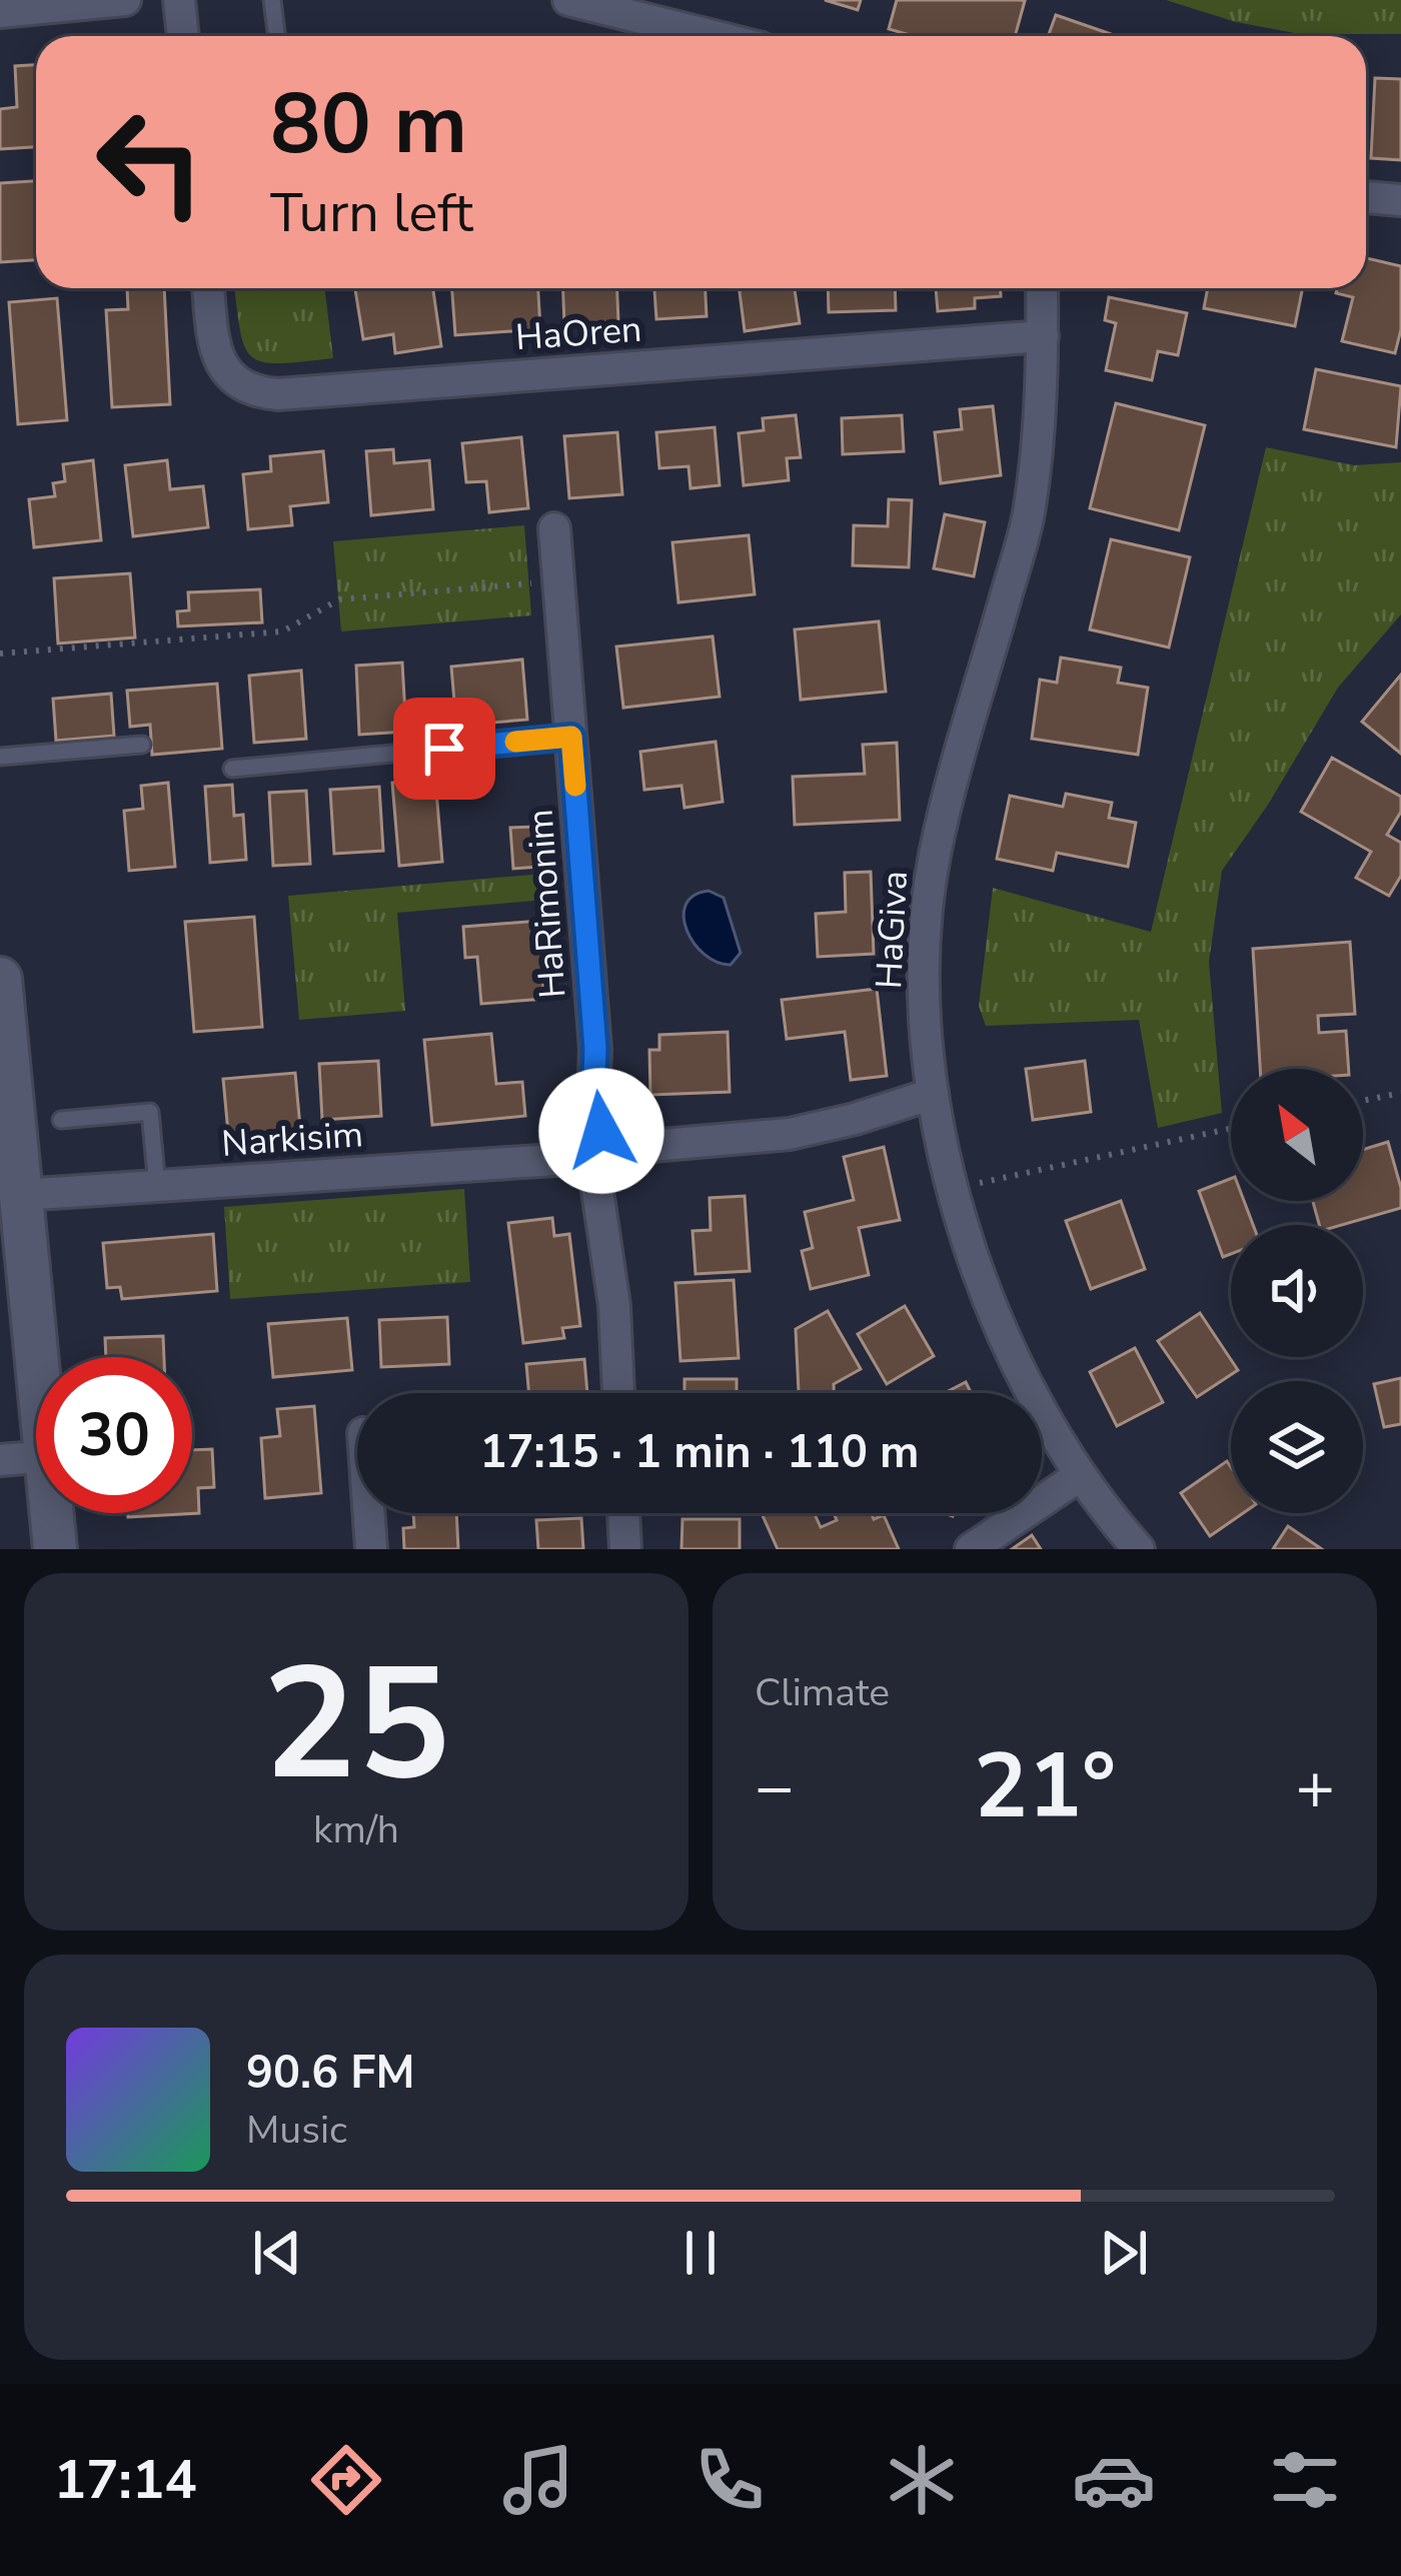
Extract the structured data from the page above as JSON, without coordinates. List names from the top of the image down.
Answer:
{
  "streets": {
    "street": [
      "HaOren",
      "HaRimonim",
      "HaGiva",
      "Narkisim"
    ]
  },
  "crossings": [
    ["HaOren", "HaGiva"],
    ["HaRimonim", "Narkisim"]
  ],
  "north": "top left",
  "page": {
    "turn": ["80 m", "Turn left"],
    "limit": "30",
    "trip": "17:15 · 1 min · 110 m",
    "tile": [
      ["25", "km/h"],
      "Climate"
    ],
    "heat": ["−", "21°", "+"],
    "song": ["90.6 FM", "Music"],
    "tabs": "17:14"
  }
}
